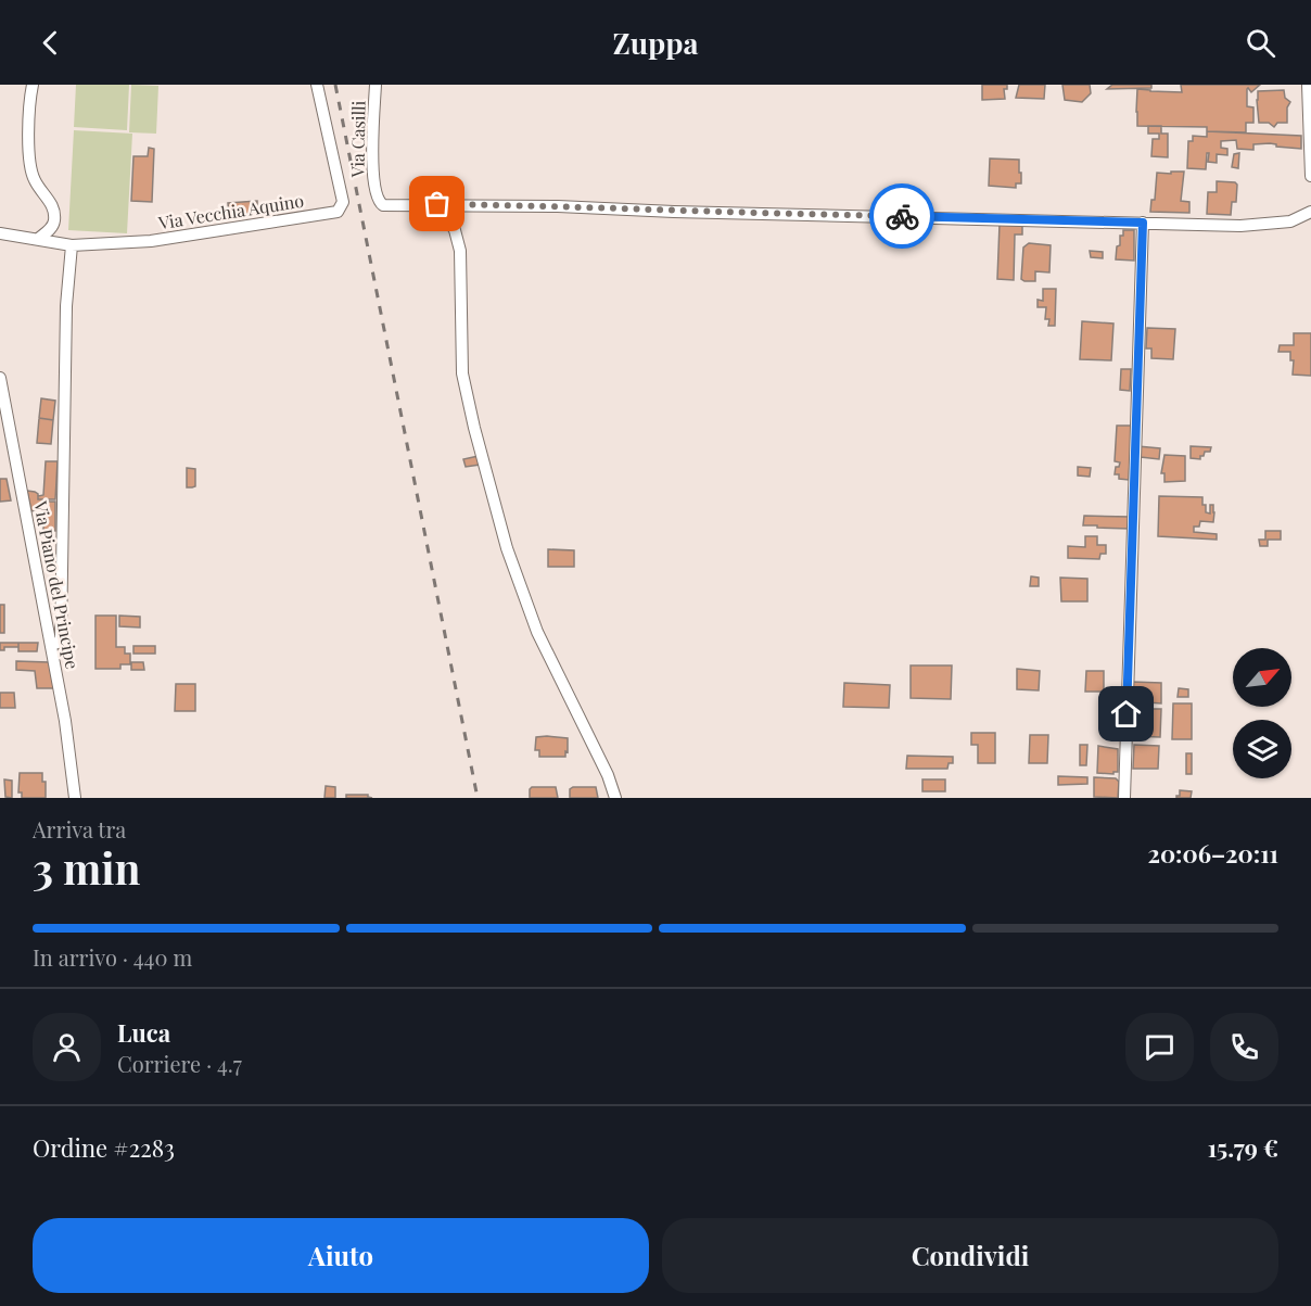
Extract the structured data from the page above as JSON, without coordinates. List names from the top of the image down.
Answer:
{
  "streets": {
    "street": ["Via Casilli", "Via Vecchia Aquino", "Via Piano del Principe"]
  },
  "north": "top right",
  "page": {
    "header": "Zuppa",
    "heading": ["3 min", "Arriva tra", "20:06–20:11"],
    "panel": [
      "Luca",
      "Corriere · 4.7",
      "Ordine #2283",
      "15.79 €"
    ],
    "bar": "In arrivo · 440 m",
    "buttons": ["Aiuto", "Condividi"]
  }
}
